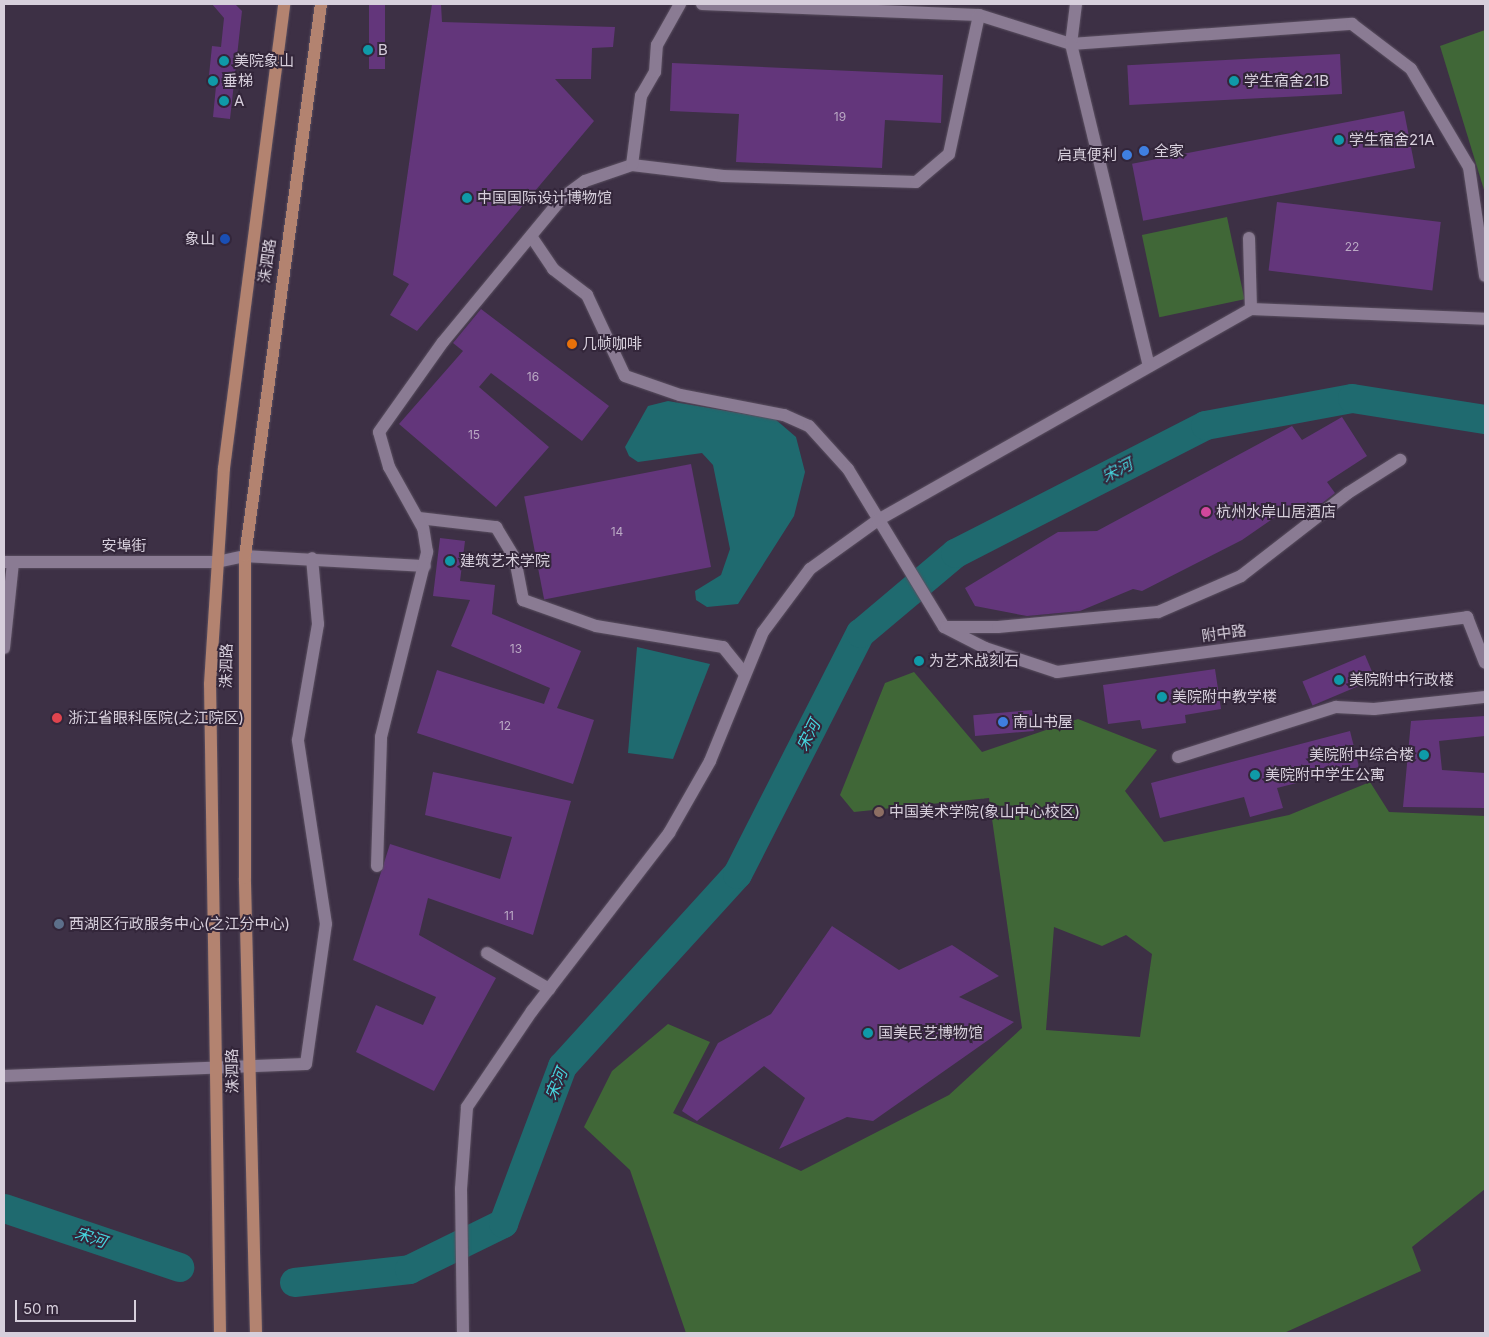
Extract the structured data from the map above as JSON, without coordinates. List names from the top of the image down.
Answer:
{
  "streets": {
    "main road": ["洙泗路"],
    "street": ["安埠街", "附中路"]
  },
  "crossings": [
    ["洙泗路", "安埠街"]
  ],
  "water": ["宋河"],
  "places": [
    "B",
    "美院象山",
    "垂梯",
    "学生宿舍21B",
    "A",
    "学生宿舍21A",
    "全家",
    "启真便利",
    "中国国际设计博物馆",
    "象山",
    "几帧咖啡",
    "杭州水岸山居酒店",
    "建筑艺术学院",
    "为艺术战刻石",
    "美院附中行政楼",
    "美院附中教学楼",
    "浙江省眼科医院(之江院区)",
    "南山书屋",
    "美院附中综合楼",
    "美院附中学生公寓",
    "中国美术学院(象山中心校区)",
    "西湖区行政服务中心(之江分中心)",
    "国美民艺博物馆"
  ],
  "house_numbers": [
    "19",
    "22",
    "16",
    "15",
    "14",
    "13",
    "12",
    "11"
  ],
  "scale_bar": "50 m"
}
